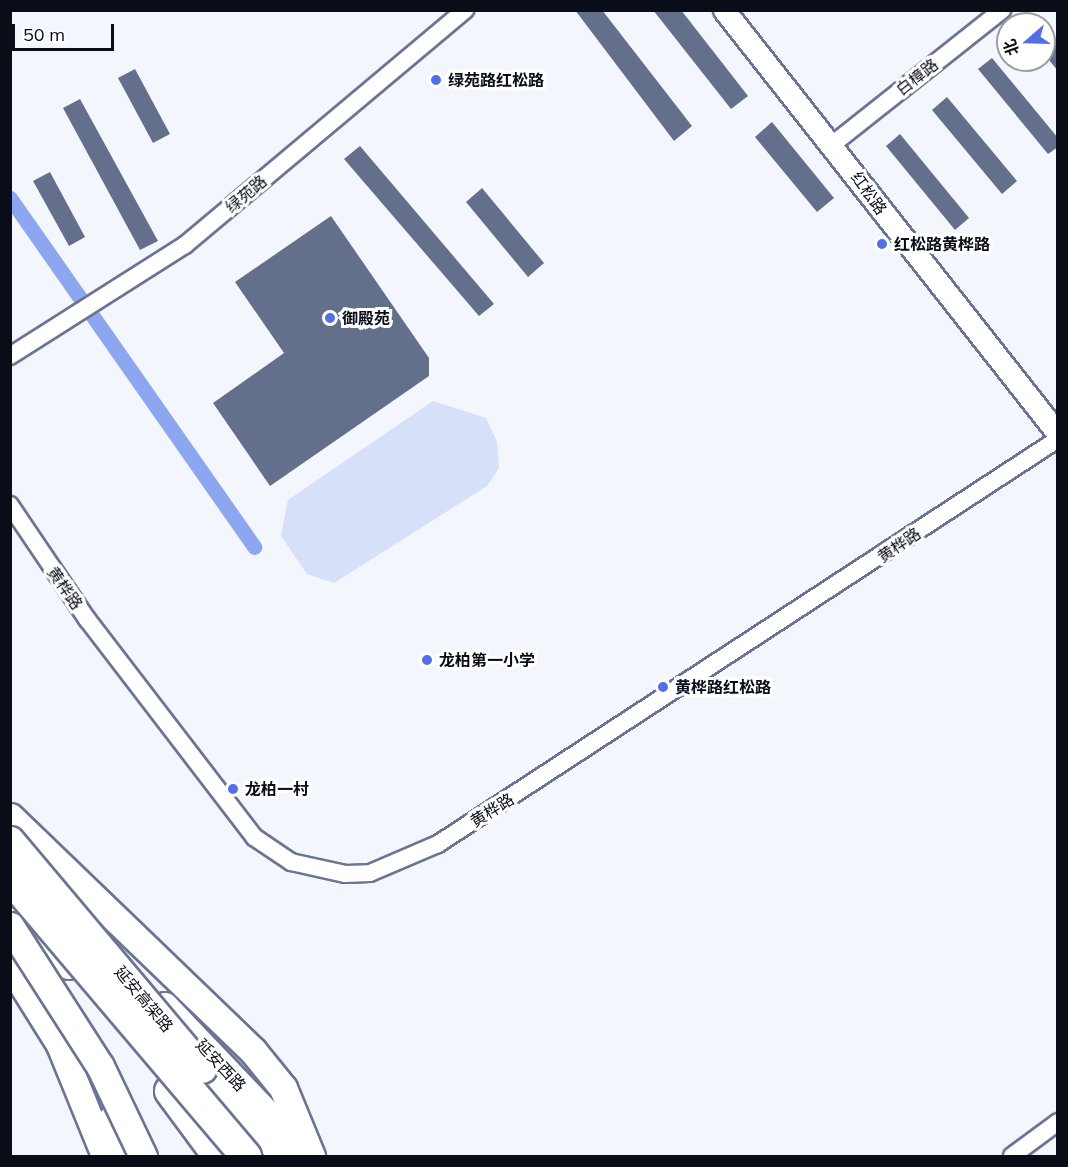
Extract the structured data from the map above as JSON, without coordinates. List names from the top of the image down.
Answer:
{
  "streets": {
    "highway": ["延安高架路"],
    "main road": ["延安西路"],
    "street": [
      "白樟路",
      "红松路",
      "绿苑路",
      "黄桦路"
    ]
  },
  "crossings": [
    ["白樟路", "红松路"],
    ["延安高架路", "延安西路"]
  ],
  "places": [
    "绿苑路红松路",
    "红松路黄桦路",
    "御殿苑",
    "龙柏第一小学",
    "黄桦路红松路",
    "龙柏一村"
  ],
  "scale_bar": "50 m",
  "north": "left"
}
